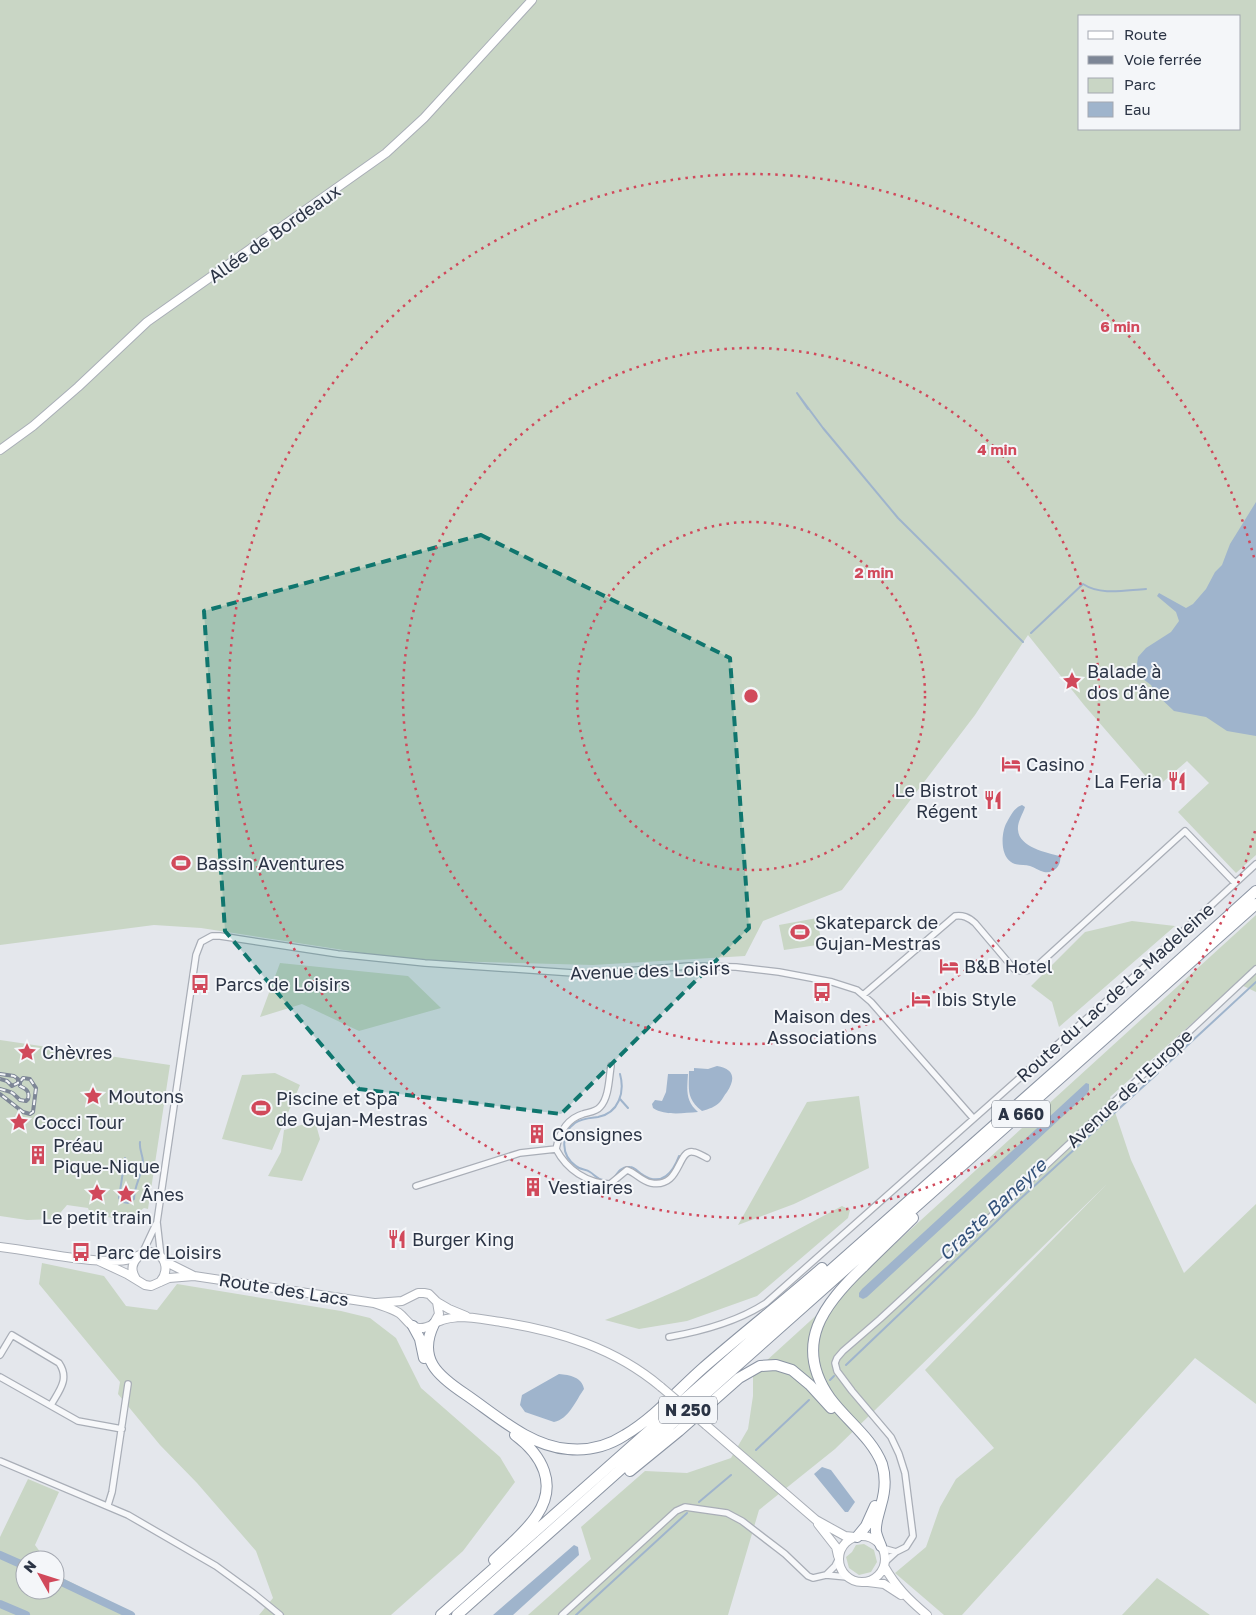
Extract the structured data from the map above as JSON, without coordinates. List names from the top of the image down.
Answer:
{
  "streets": {
    "highway": ["A 660", "N 250"],
    "main road": ["Allée de Bordeaux", "Route des Lacs"],
    "street": ["Avenue des Loisirs", "Route du Lac de La Madeleine", "Avenue de l'Europe"]
  },
  "crossings": [
    ["Avenue des Loisirs", "Route des Lacs"],
    ["Avenue de l'Europe", "Route des Lacs"],
    ["A 660", "N 250"]
  ],
  "water": ["Craste Baneyre"],
  "places": {
    "place": [
      "Balade à dos d'âne",
      "Chèvres",
      "Moutons",
      "Cocci Tour",
      "Le petit train",
      "Ânes"
    ],
    "hotel": ["Casino", "B&B Hotel", "Ibis Style"],
    "restaurant": ["La Feria", "Le Bistrot Régent", "Burger King"],
    "sports": ["Bassin Aventures", "Skateparck de Gujan-Mestras", "Piscine et Spa de Gujan-Mestras"],
    "bus stop": ["Parcs de Loisirs", "Maison des Associations", "Parc de Loisirs"],
    "building": ["Consignes", "Préau Pique-Nique", "Vestiaires"]
  },
  "legend": [
    "Route",
    "Voie ferrée",
    "Parc",
    "Eau"
  ],
  "north": "top left",
  "rings": ["6 min", "4 min", "2 min"]
}
